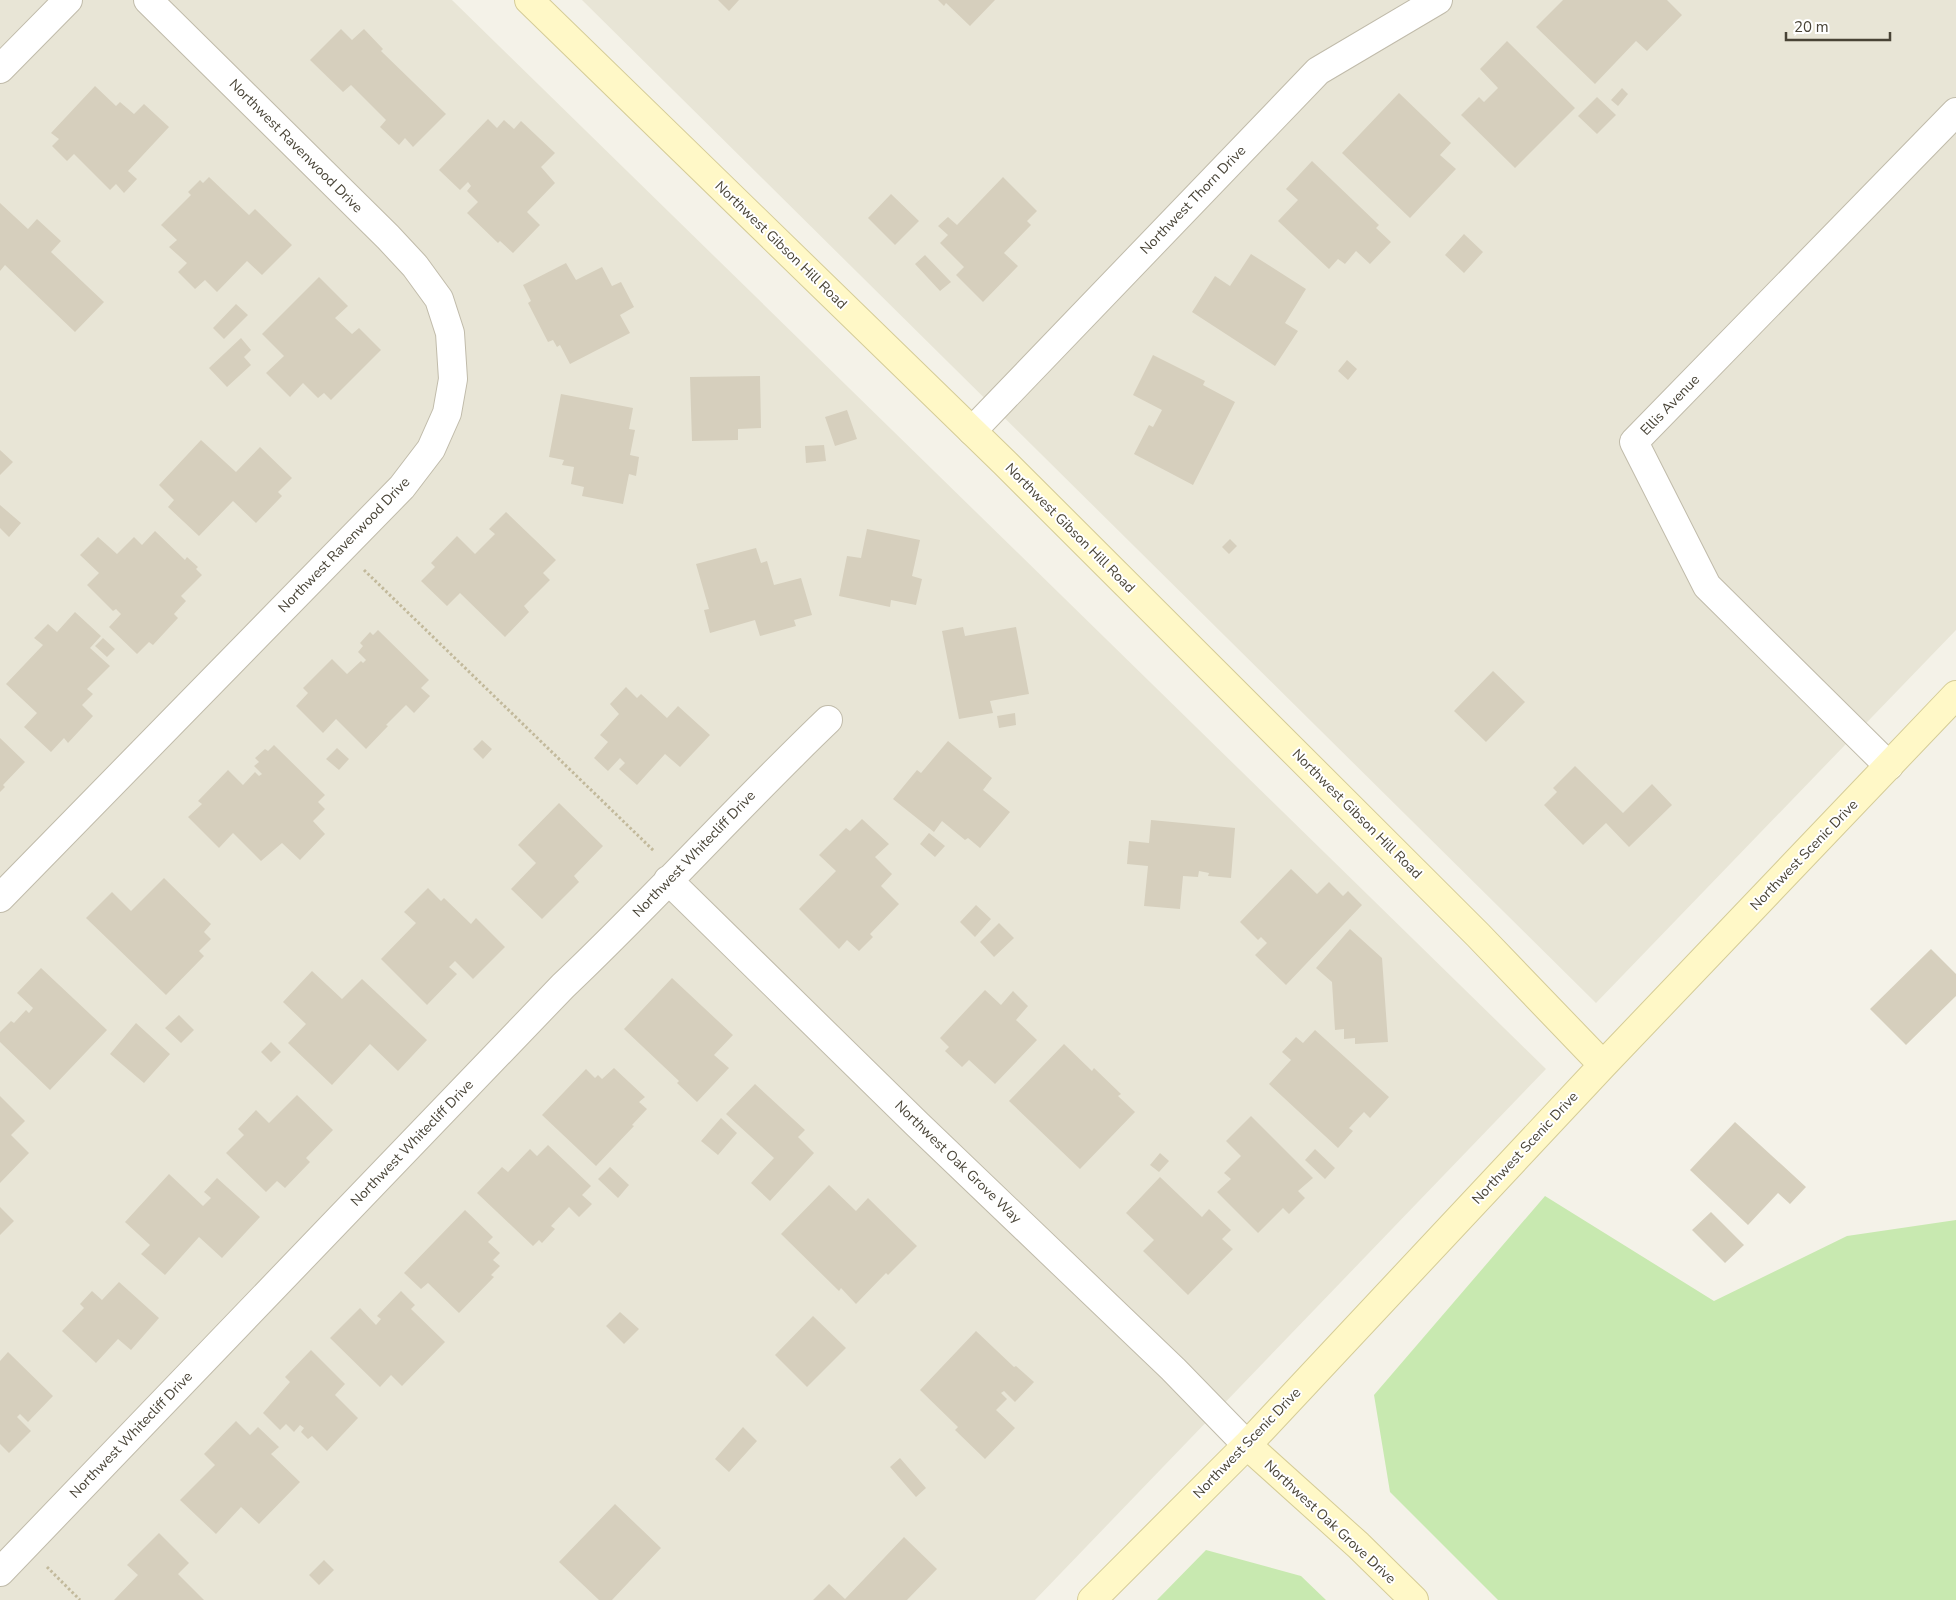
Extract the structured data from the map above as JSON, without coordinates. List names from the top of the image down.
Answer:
{
  "streets": {
    "main road": ["Northwest Gibson Hill Road", "Northwest Scenic Drive", "Northwest Oak Grove Drive"],
    "street": [
      "Northwest Ravenwood Drive",
      "Northwest Thorn Drive",
      "Ellis Avenue",
      "Northwest Whitecliff Drive",
      "Northwest Oak Grove Way"
    ]
  },
  "crossings": [
    ["Northwest Thorn Drive", "Northwest Gibson Hill Road"],
    ["Northwest Gibson Hill Road", "Northwest Scenic Drive"],
    ["Ellis Avenue", "Northwest Scenic Drive"],
    ["Northwest Whitecliff Drive", "Northwest Oak Grove Way"],
    ["Northwest Scenic Drive", "Northwest Oak Grove Way"],
    ["Northwest Scenic Drive", "Northwest Oak Grove Drive"],
    ["Northwest Oak Grove Way", "Northwest Oak Grove Drive"]
  ],
  "scale_bar": "20 m"
}
